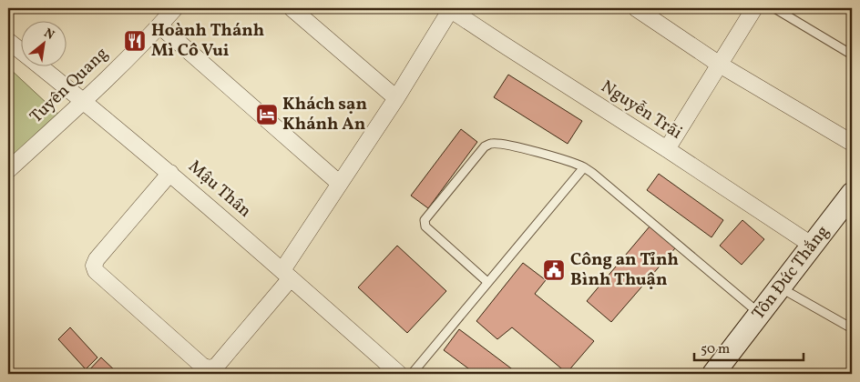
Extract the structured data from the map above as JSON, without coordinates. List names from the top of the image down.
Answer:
{
  "streets": {
    "street": [
      "Tuyên Quang",
      "Nguyễn Trãi",
      "Mậu Thân",
      "Tôn Đức Thắng"
    ]
  },
  "crossings": [
    ["Tuyên Quang", "Mậu Thân"],
    ["Nguyễn Trãi", "Tôn Đức Thắng"]
  ],
  "places": {
    "restaurant": ["Hoành Thánh Mì Cô Vui"],
    "hotel": ["Khách sạn Khánh An"],
    "public building": ["Công an Tỉnh Bình Thuận"]
  },
  "scale_bar": "50 m",
  "north": "top right"
}
